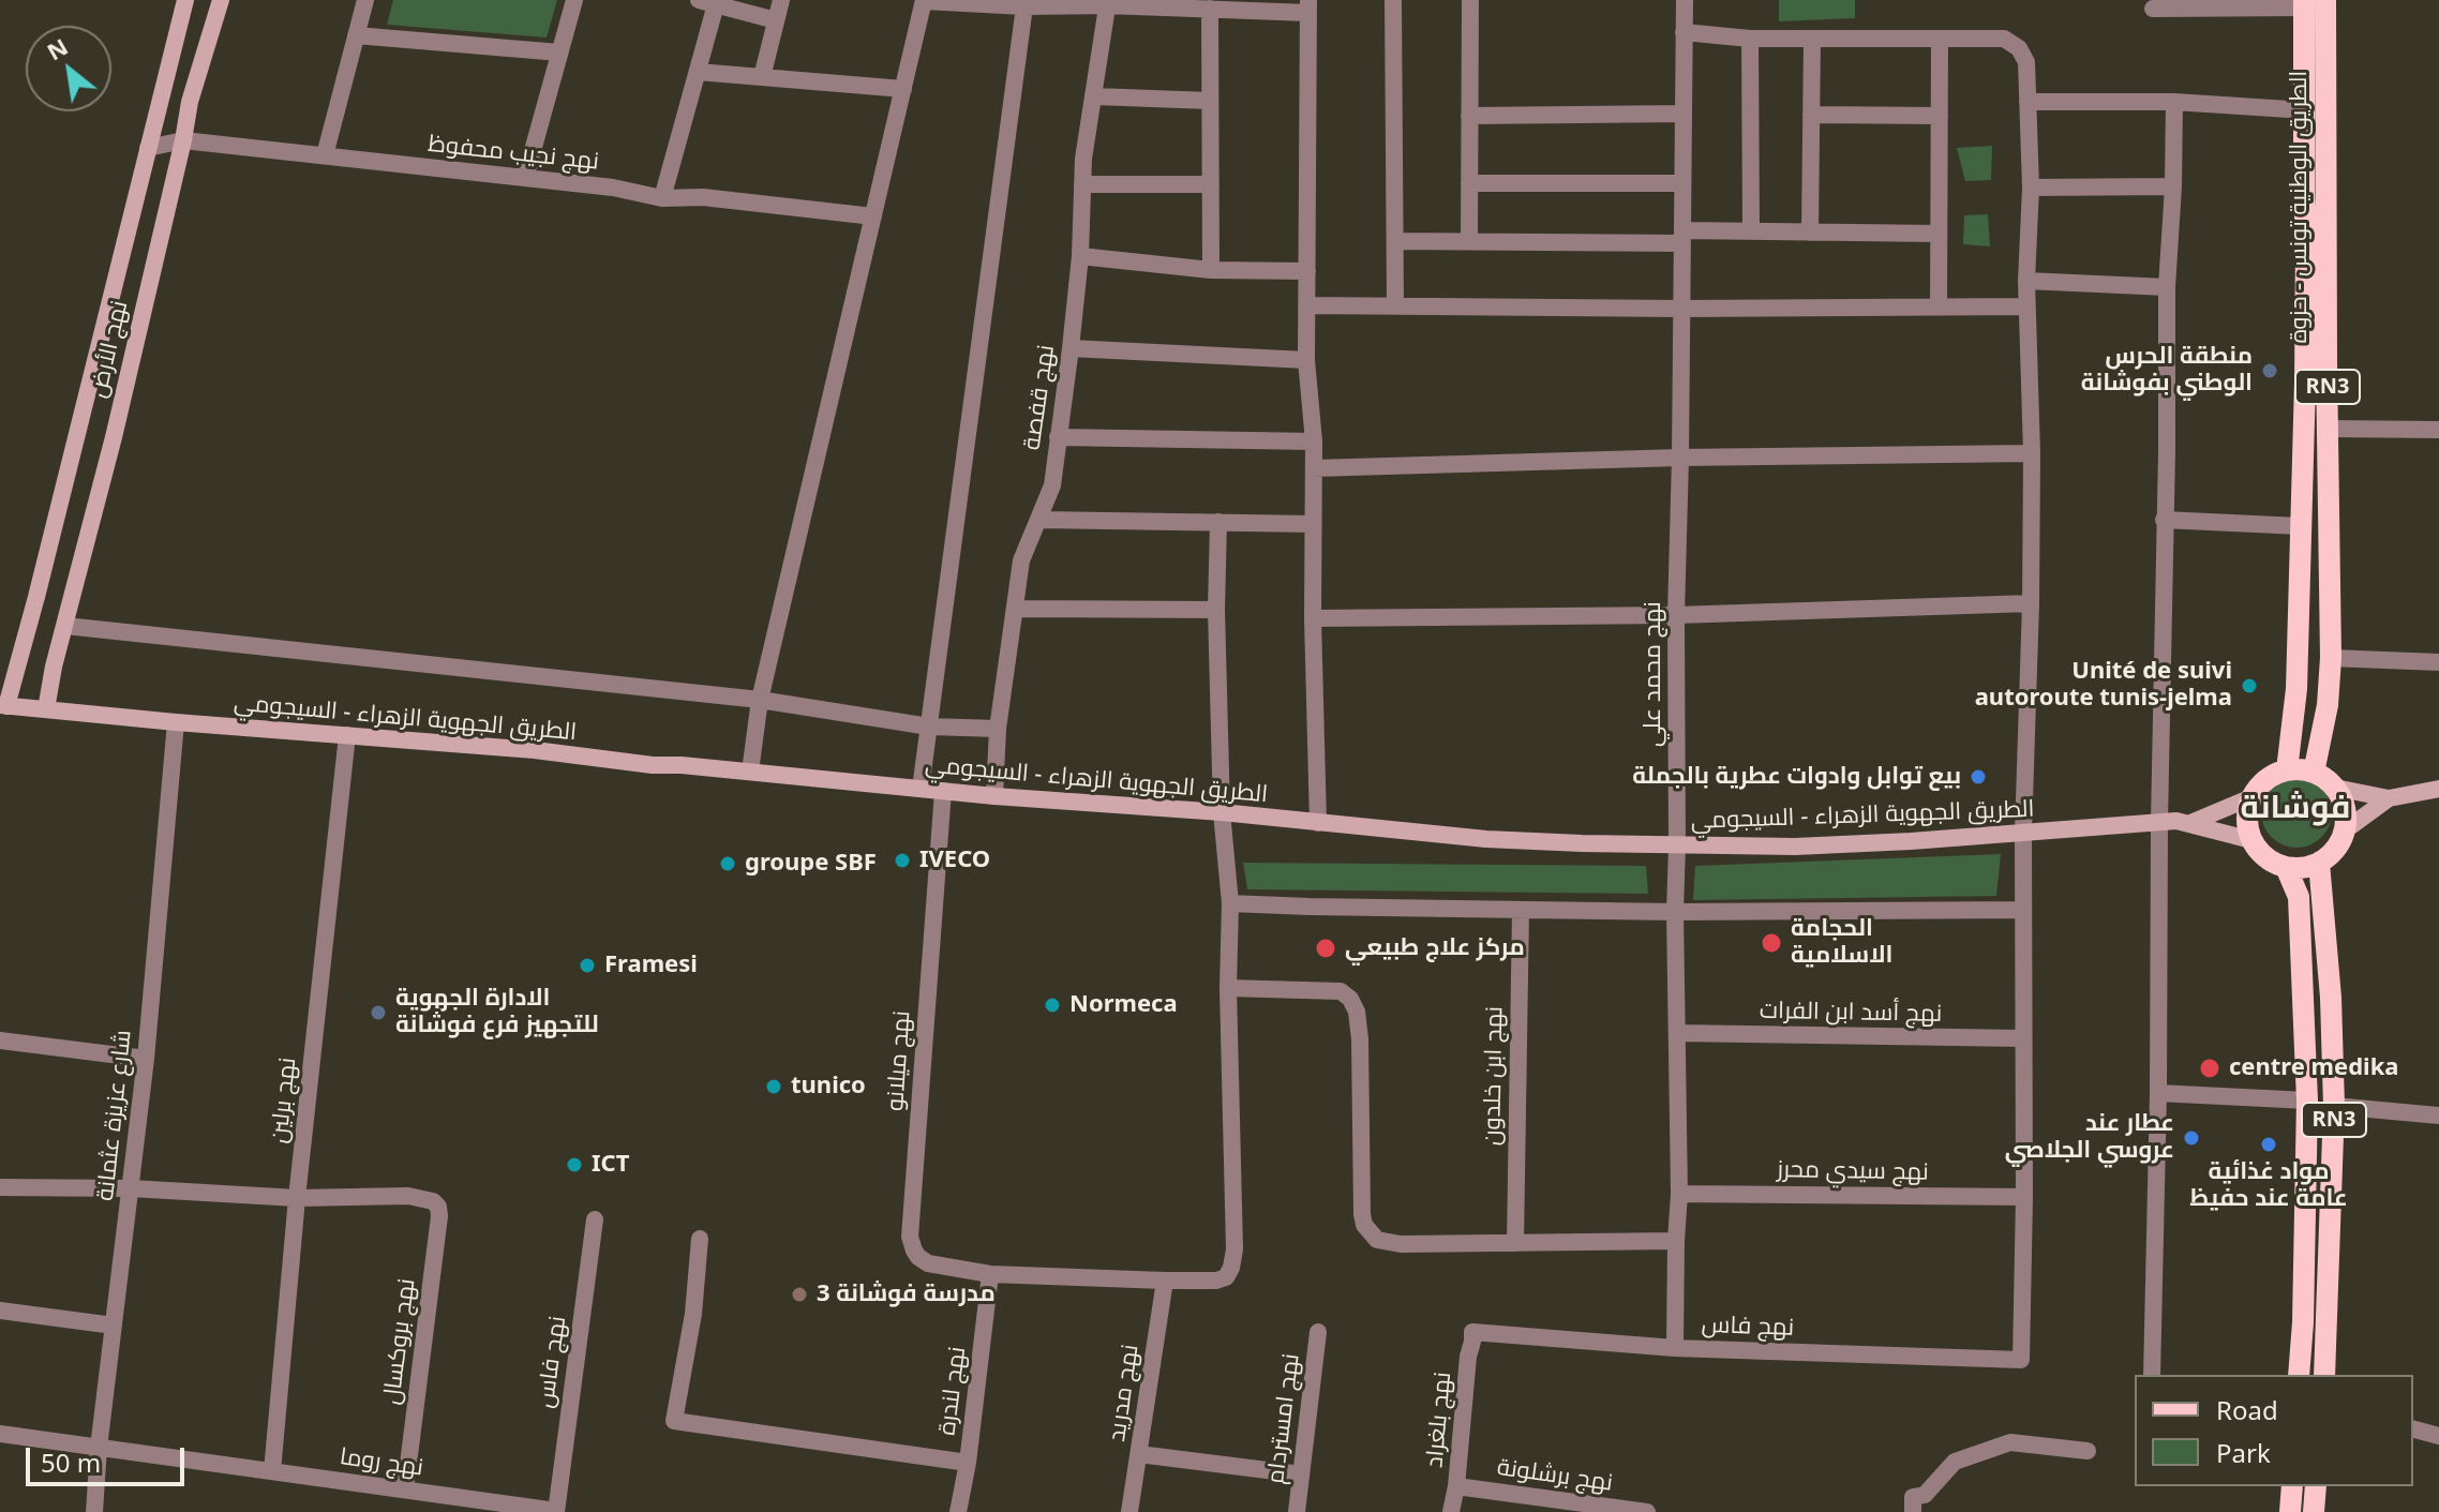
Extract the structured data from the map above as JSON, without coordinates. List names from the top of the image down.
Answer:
{
  "streets": {
    "main road": [
      "الطريق الوطنية تونس - حزوة",
      "نهج الأرض",
      "RN3",
      "الطريق الجهوية الزهراء - السيجومي"
    ],
    "street": [
      "نهج نجيب محفوظ",
      "نهج قفصة",
      "نهج محمد علي",
      "نهج أسد ابن الفرات",
      "نهج ميلانو",
      "نهج ابن خلدون",
      "نهج برلين",
      "شارع عزيزة عثمانة",
      "نهج سيدي محرز",
      "نهج فاس",
      "نهج بروكسال",
      "نهج لندرة",
      "نهج مدريد",
      "نهج امستردام",
      "نهج بلغراد",
      "نهج روما",
      "نهج برشلونة"
    ]
  },
  "crossings": [
    ["نهج نجيب محفوظ", "نهج الأرض"],
    ["الطريق الوطنية تونس - حزوة", "RN3"],
    ["الطريق الوطنية تونس - حزوة", "الطريق الجهوية الزهراء - السيجومي"],
    ["نهج الأرض", "الطريق الجهوية الزهراء - السيجومي"],
    ["RN3", "الطريق الجهوية الزهراء - السيجومي"],
    ["نهج قفصة", "الطريق الجهوية الزهراء - السيجومي"],
    ["نهج محمد علي", "الطريق الجهوية الزهراء - السيجومي"],
    ["نهج محمد علي", "نهج أسد ابن الفرات"],
    ["نهج محمد علي", "نهج سيدي محرز"],
    ["نهج محمد علي", "نهج فاس"],
    ["الطريق الجهوية الزهراء - السيجومي", "نهج ميلانو"],
    ["الطريق الجهوية الزهراء - السيجومي", "نهج برلين"],
    ["الطريق الجهوية الزهراء - السيجومي", "شارع عزيزة عثمانة"],
    ["نهج ميلانو", "نهج لندرة"],
    ["نهج ميلانو", "نهج مدريد"],
    ["نهج برلين", "نهج بروكسال"],
    ["نهج برلين", "نهج روما"],
    ["شارع عزيزة عثمانة", "نهج روما"],
    ["نهج سيدي محرز", "نهج فاس"],
    ["نهج فاس", "نهج بلغراد"],
    ["نهج فاس", "نهج روما"],
    ["نهج بروكسال", "نهج روما"],
    ["نهج بلغراد", "نهج برشلونة"]
  ],
  "districts": ["فوشانة"],
  "places": [
    "منطقة الحرس الوطني بفوشانة",
    "Unité de suivi autoroute tunis-jelma",
    "بيع توابل وادوات عطرية بالجملة",
    "IVECO",
    "groupe SBF",
    "الحجامة الاسلامية",
    "مركز علاج طبيعي",
    "Framesi",
    "Normeca",
    "الادارة الجهوية للتجهيز فرع فوشانة",
    "centre medika",
    "tunico",
    "عطار عند عروسي الجلاصي",
    "مواد غذائية عامة عند حفيظ",
    "ICT",
    "مدرسة فوشانة 3"
  ],
  "legend": ["Road", "Park"],
  "scale_bar": "50 m",
  "north": "top left"
}
